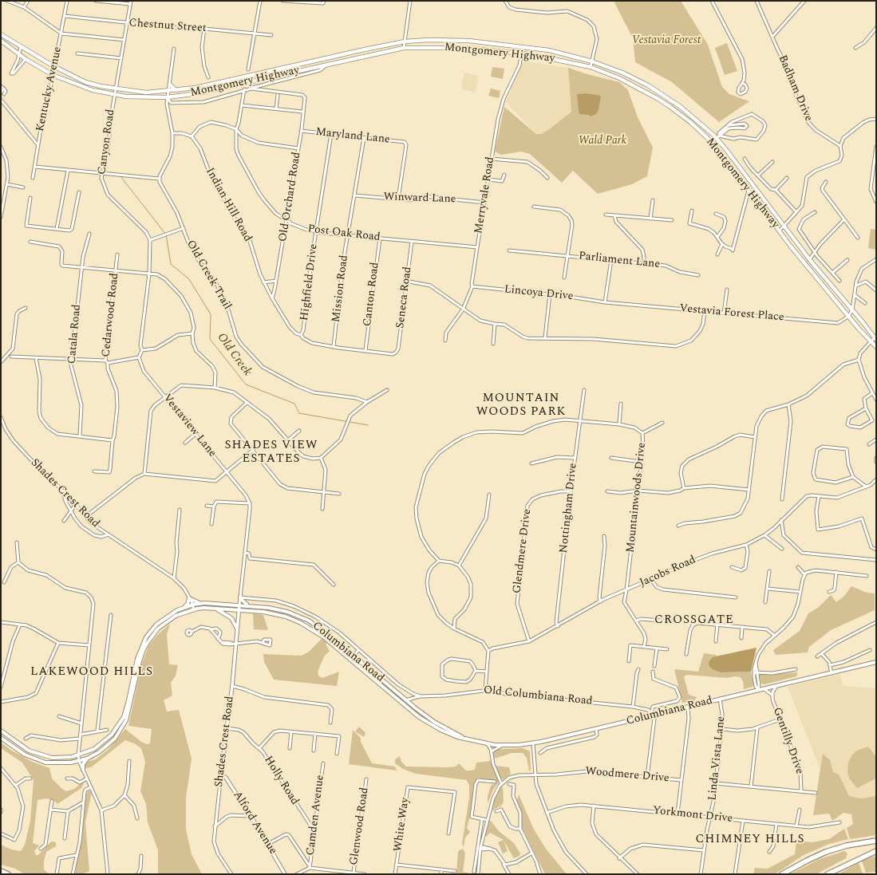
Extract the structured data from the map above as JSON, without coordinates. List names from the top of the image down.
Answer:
{
  "streets": {
    "main road": ["Montgomery Highway", "Columbiana Road"],
    "street": [
      "Chestnut Street",
      "Badham Drive",
      "Kentucky Avenue",
      "Maryland Lane",
      "Canyon Road",
      "Merryvale Road",
      "Old Orchard Road",
      "Winward Lane",
      "Indian Hill Road",
      "Post Oak Road",
      "Parliament Lane",
      "Old Creek Trail",
      "Highfield Drive",
      "Mission Road",
      "Lincoya Drive",
      "Canton Road",
      "Seneca Road",
      "Vestavia Forest Place",
      "Cedarwood Road",
      "Catala Road",
      "Vestaview Lane",
      "Shades Crest Road",
      "Mountainwoods Drive",
      "Nottingham Drive",
      "Glendmere Drive",
      "Jacobs Road",
      "Old Columbiana Road",
      "Gentilly Drive",
      "Linda Vista Lane",
      "Woodmere Drive",
      "Holly Road",
      "Camden Avenue",
      "Yorkmont Drive",
      "Alford Avenue",
      "White Way",
      "Glenwood Road"
    ]
  },
  "crossings": [
    ["Chestnut Street", "Kentucky Avenue"],
    ["Chestnut Street", "Canyon Road"],
    ["Montgomery Highway", "Kentucky Avenue"],
    ["Montgomery Highway", "Canyon Road"],
    ["Montgomery Highway", "Merryvale Road"],
    ["Montgomery Highway", "Vestavia Forest Place"],
    ["Maryland Lane", "Old Orchard Road"],
    ["Maryland Lane", "Winward Lane"],
    ["Maryland Lane", "Highfield Drive"],
    ["Maryland Lane", "Mission Road"],
    ["Merryvale Road", "Winward Lane"],
    ["Merryvale Road", "Post Oak Road"],
    ["Merryvale Road", "Lincoya Drive"],
    ["Old Orchard Road", "Indian Hill Road"],
    ["Old Orchard Road", "Post Oak Road"],
    ["Winward Lane", "Mission Road"],
    ["Indian Hill Road", "Highfield Drive"],
    ["Indian Hill Road", "Mission Road"],
    ["Indian Hill Road", "Canton Road"],
    ["Indian Hill Road", "Seneca Road"],
    ["Post Oak Road", "Highfield Drive"],
    ["Post Oak Road", "Mission Road"],
    ["Post Oak Road", "Canton Road"],
    ["Post Oak Road", "Seneca Road"],
    ["Lincoya Drive", "Vestavia Forest Place"],
    ["Shades Crest Road", "Columbiana Road"],
    ["Shades Crest Road", "Holly Road"],
    ["Shades Crest Road", "Alford Avenue"],
    ["Mountainwoods Drive", "Nottingham Drive"],
    ["Mountainwoods Drive", "Jacobs Road"],
    ["Nottingham Drive", "Glendmere Drive"],
    ["Nottingham Drive", "Jacobs Road"],
    ["Glendmere Drive", "Jacobs Road"],
    ["Columbiana Road", "Old Columbiana Road"],
    ["Columbiana Road", "Gentilly Drive"],
    ["Columbiana Road", "Linda Vista Lane"],
    ["Linda Vista Lane", "Yorkmont Drive"],
    ["Holly Road", "Camden Avenue"]
  ],
  "districts": [
    "MOUNTAIN WOODS PARK",
    "SHADES VIEW ESTATES",
    "CROSSGATE",
    "LAKEWOOD HILLS",
    "CHIMNEY HILLS"
  ],
  "water": ["Old Creek"],
  "parks": ["Vestavia Forest", "Wald Park"]
}
